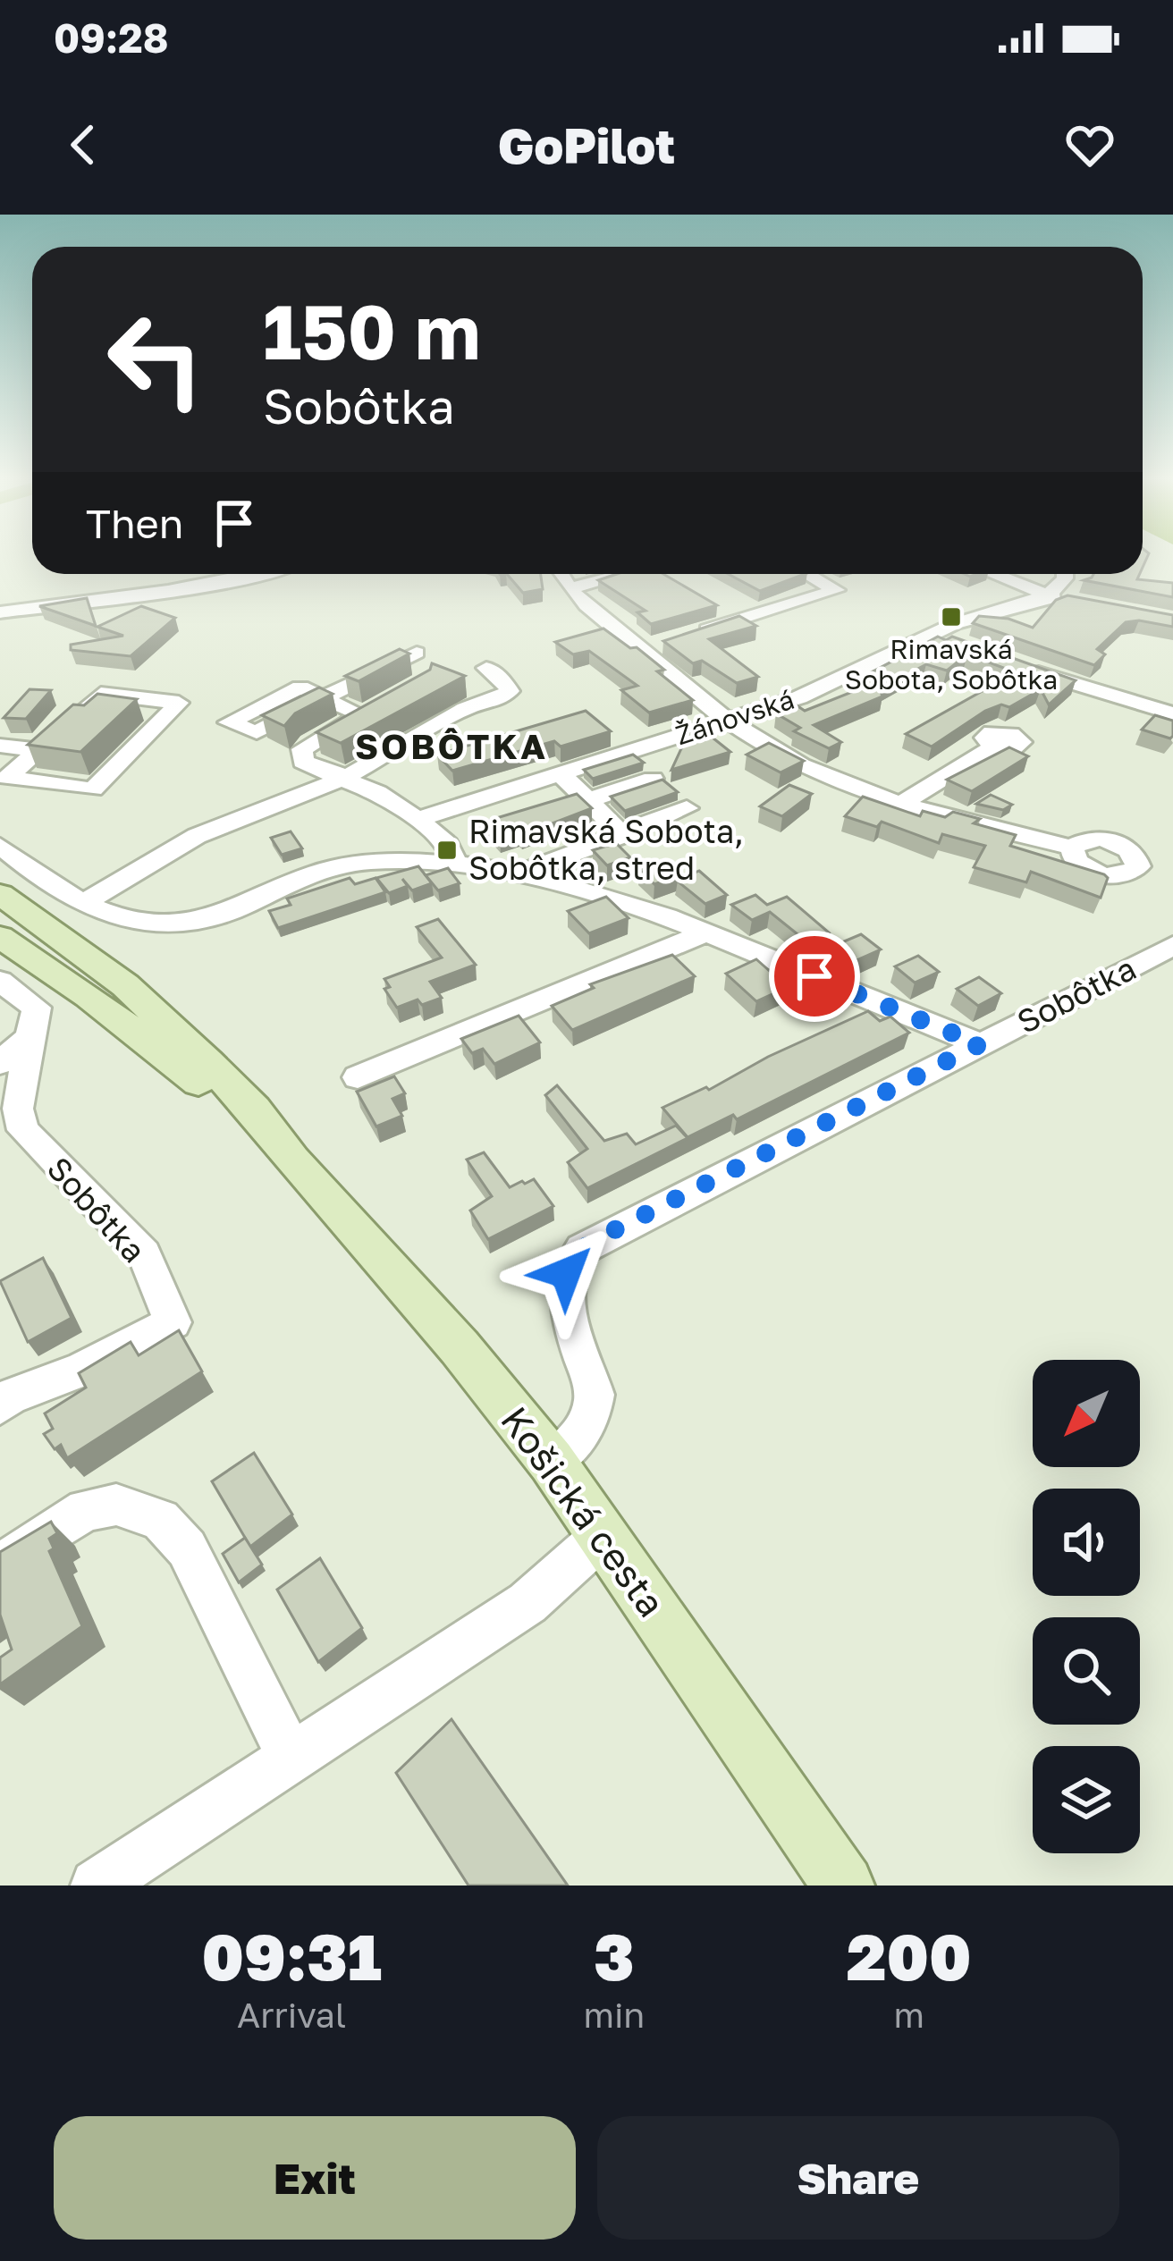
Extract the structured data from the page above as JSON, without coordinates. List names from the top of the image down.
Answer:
{
  "streets": {
    "main road": ["Košická cesta"],
    "street": ["Žánovská", "Sobôtka"]
  },
  "crossings": [
    ["Sobôtka", "Košická cesta"]
  ],
  "districts": ["SOBÔTKA"],
  "places": {
    "transit": ["Rimavská Sobota, Sobôtka", "Rimavská Sobota, Sobôtka, stred"]
  },
  "north": "bottom left",
  "page": {
    "status": "09:28",
    "header": "GoPilot",
    "turn": ["150 m", "Sobôtka"],
    "then": "Then",
    "eta": [
      "09:31",
      "Arrival",
      "3",
      "min",
      "200",
      "m"
    ],
    "buttons": ["Exit", "Share"]
  }
}
